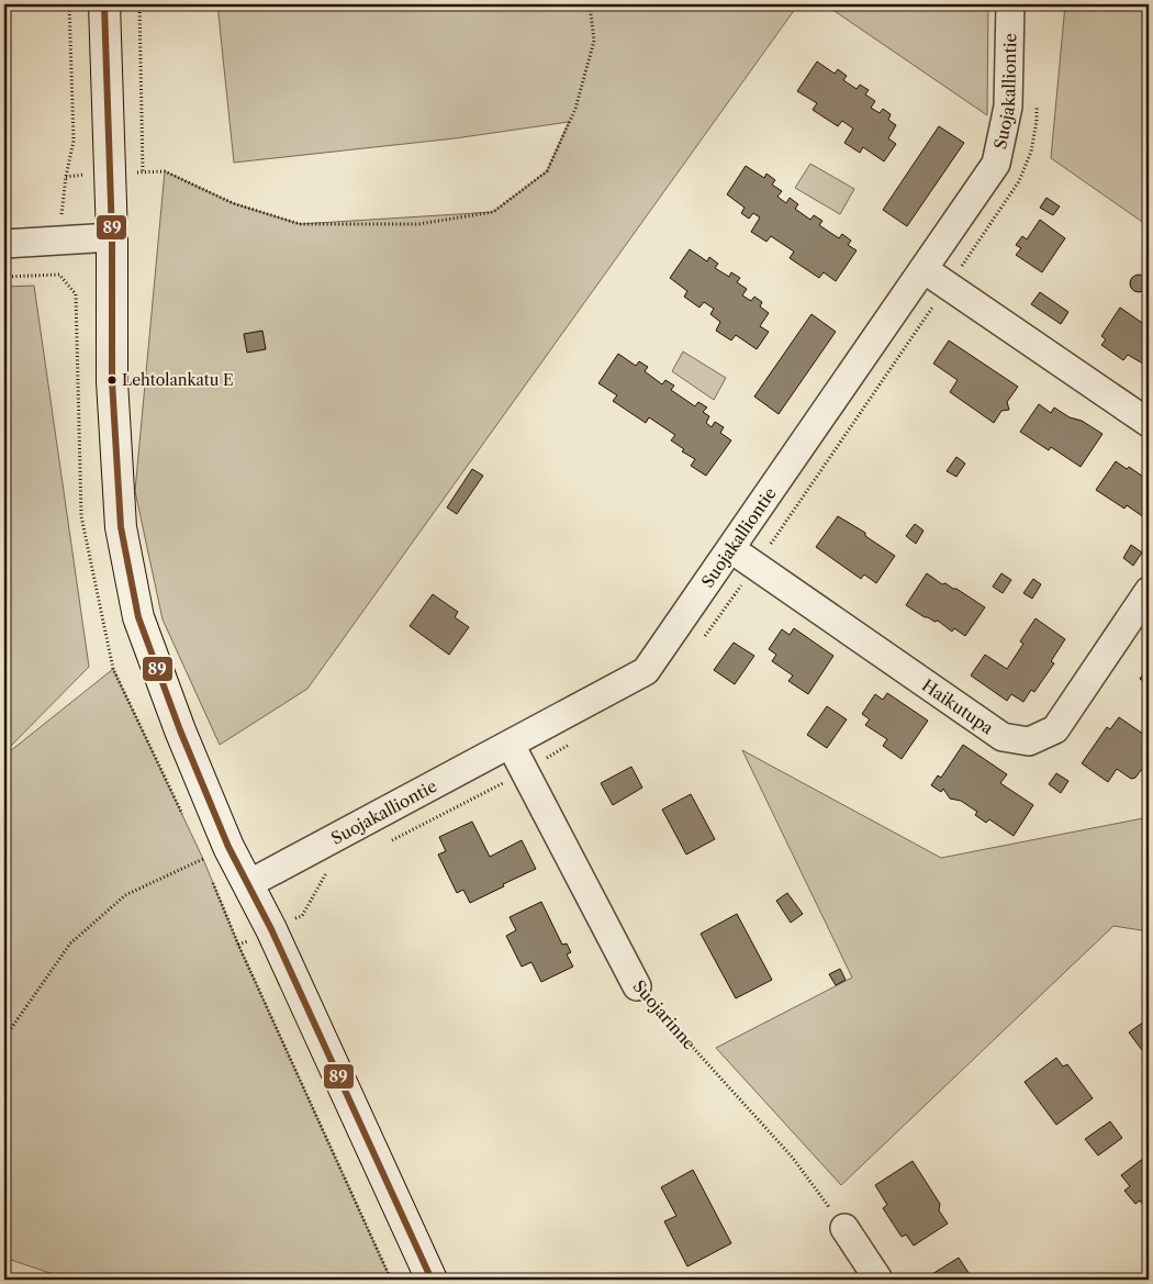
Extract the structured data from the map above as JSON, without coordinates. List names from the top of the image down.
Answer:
{
  "streets": {
    "street": ["Suojakalliontie", "Haikutupa", "Suojarinne"]
  },
  "crossings": [
    ["Suojakalliontie", "Haikutupa"],
    ["Suojakalliontie", "Suojarinne"]
  ],
  "places": ["Lehtolankatu E"],
  "lines": ["transit line 89"]
}
